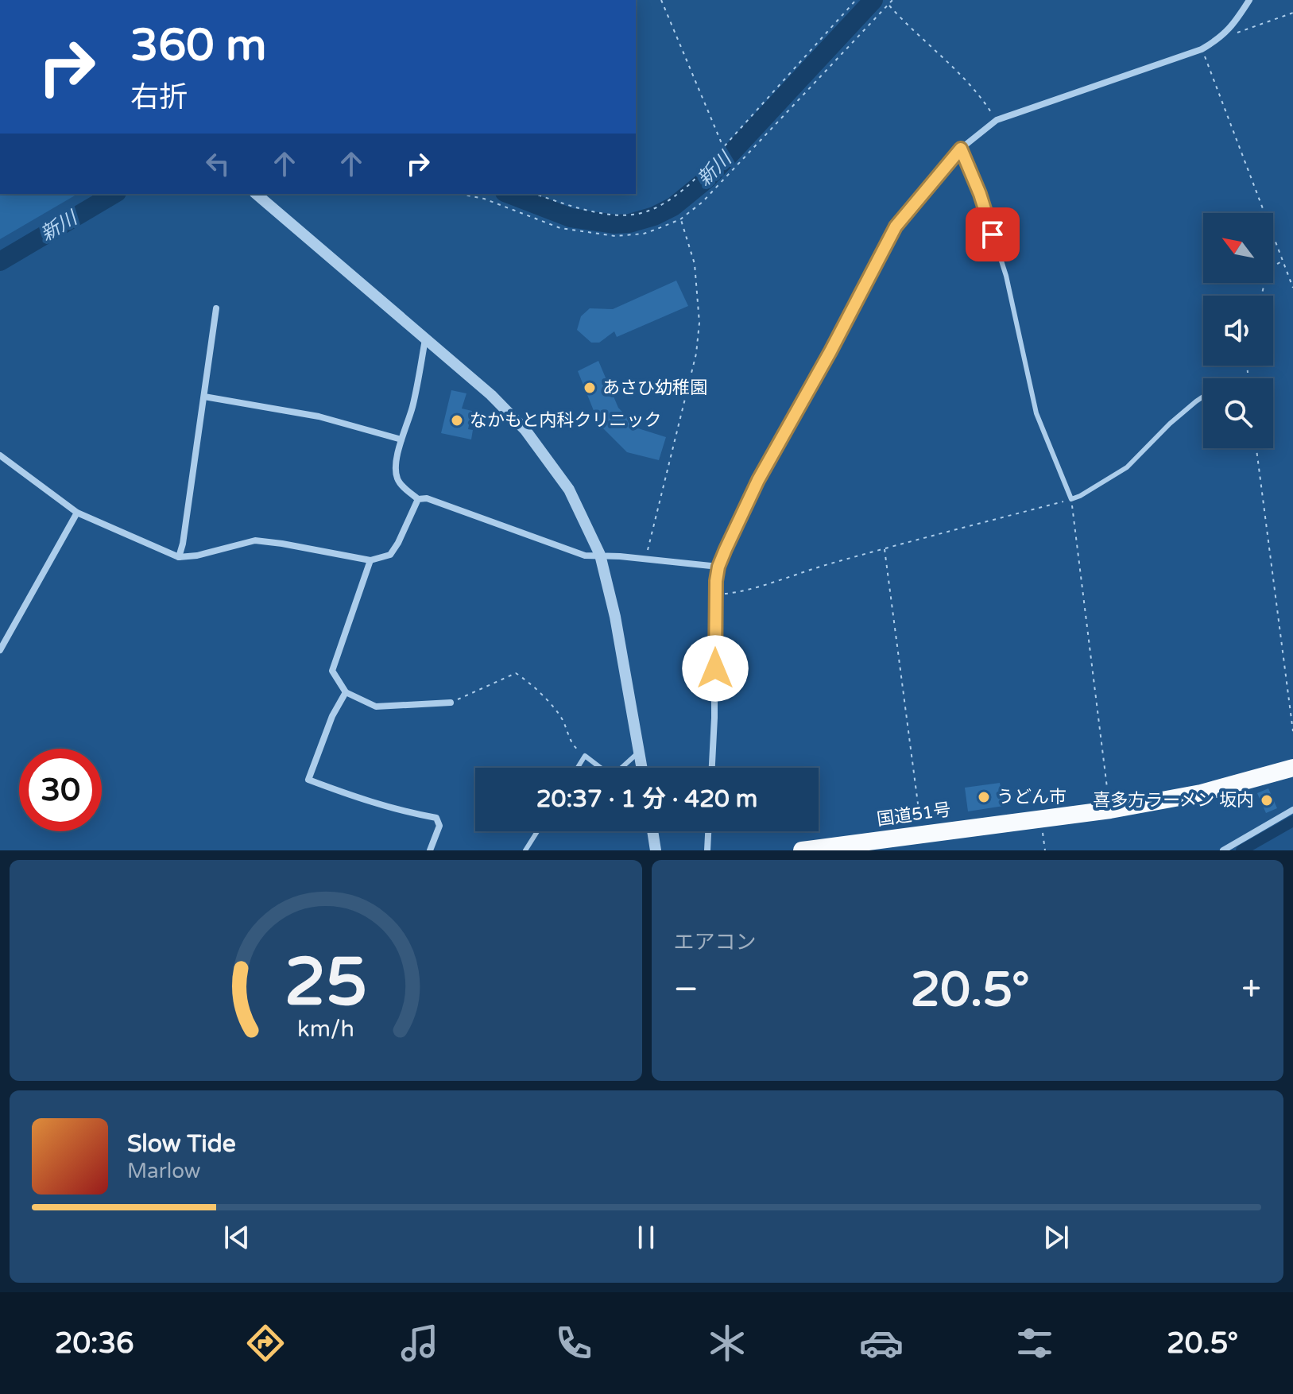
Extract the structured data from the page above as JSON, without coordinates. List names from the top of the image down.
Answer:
{
  "streets": {
    "highway": ["国道51号"]
  },
  "water": ["新川"],
  "places": [
    "あさひ幼稚園",
    "なかもと内科クリニック",
    "うどん市",
    "喜多方ラーメン 坂内"
  ],
  "north": "top left",
  "page": {
    "turn": ["360 m", "右折"],
    "limit": "30",
    "trip": "20:37 · 1 分 · 420 m",
    "tile": "エアコン",
    "heat": ["−", "20.5°", "+"],
    "song": ["Slow Tide", "Marlow"],
    "tabs": ["20:36", "20.5°"],
    "gauge": ["25", "km/h"]
  }
}
